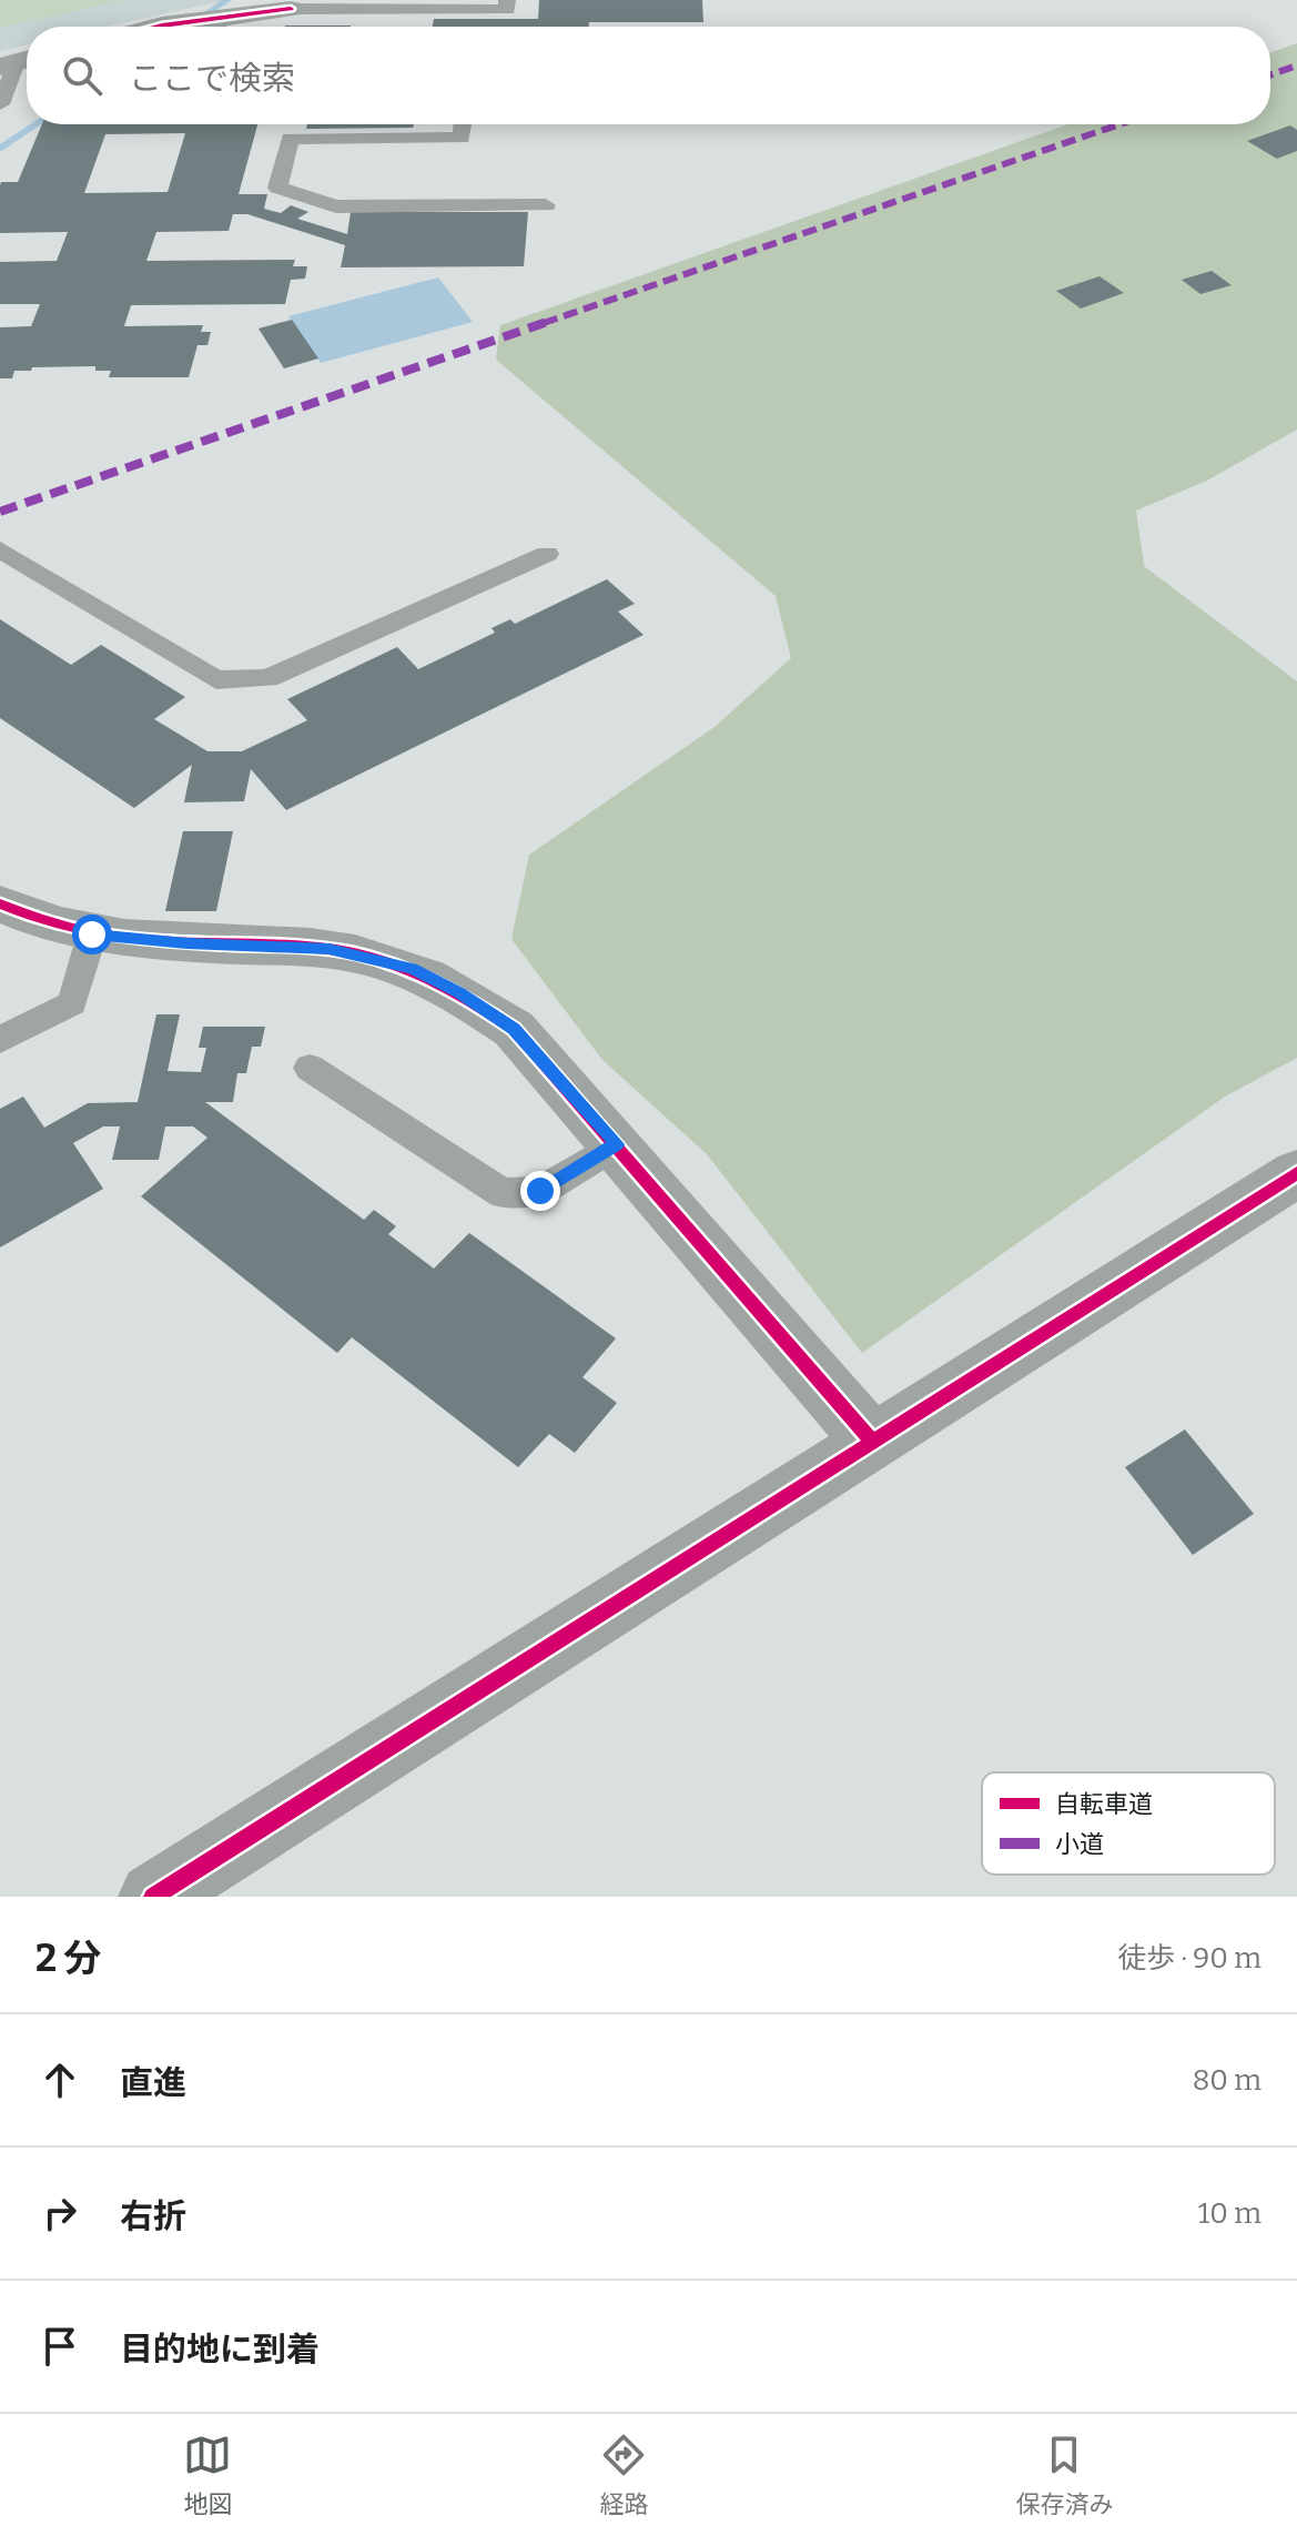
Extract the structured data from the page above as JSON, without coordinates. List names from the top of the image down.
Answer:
{
  "legend": ["自転車道", "小道"],
  "page": {
    "search": "ここで検索",
    "heading": ["2 分", "徒歩 · 90 m"],
    "list": [
      ["直進", "80 m"],
      ["右折", "10 m"],
      "目的地に到着"
    ],
    "nav": ["地図", "経路", "保存済み"]
  }
}
